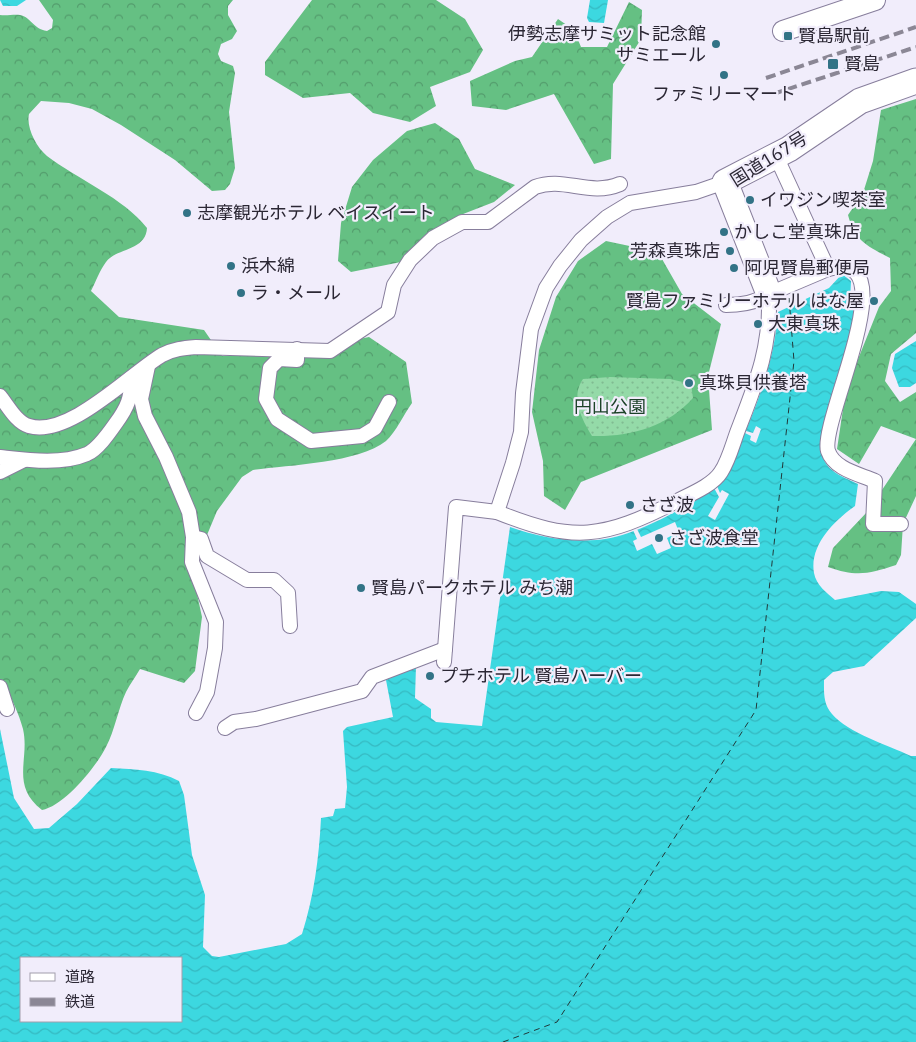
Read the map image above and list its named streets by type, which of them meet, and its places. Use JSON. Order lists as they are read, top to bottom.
{
  "streets": {
    "highway": ["国道167号"]
  },
  "parks": ["円山公園"],
  "places": {
    "transit": ["賢島駅前", "賢島"],
    "other": [
      "伊勢志摩サミット記念館 サミエール",
      "ファミリーマート",
      "イワジン喫茶室",
      "志摩観光ホテル ベイスイート",
      "かしこ堂真珠店",
      "芳森真珠店",
      "浜木綿",
      "阿児賢島郵便局",
      "ラ・メール",
      "賢島ファミリーホテル はな屋",
      "大東真珠",
      "真珠貝供養塔",
      "さざ波",
      "さざ波食堂",
      "賢島パークホテル みち潮",
      "プチホテル 賢島ハーバー"
    ]
  },
  "legend": ["道路", "鉄道"]
}
